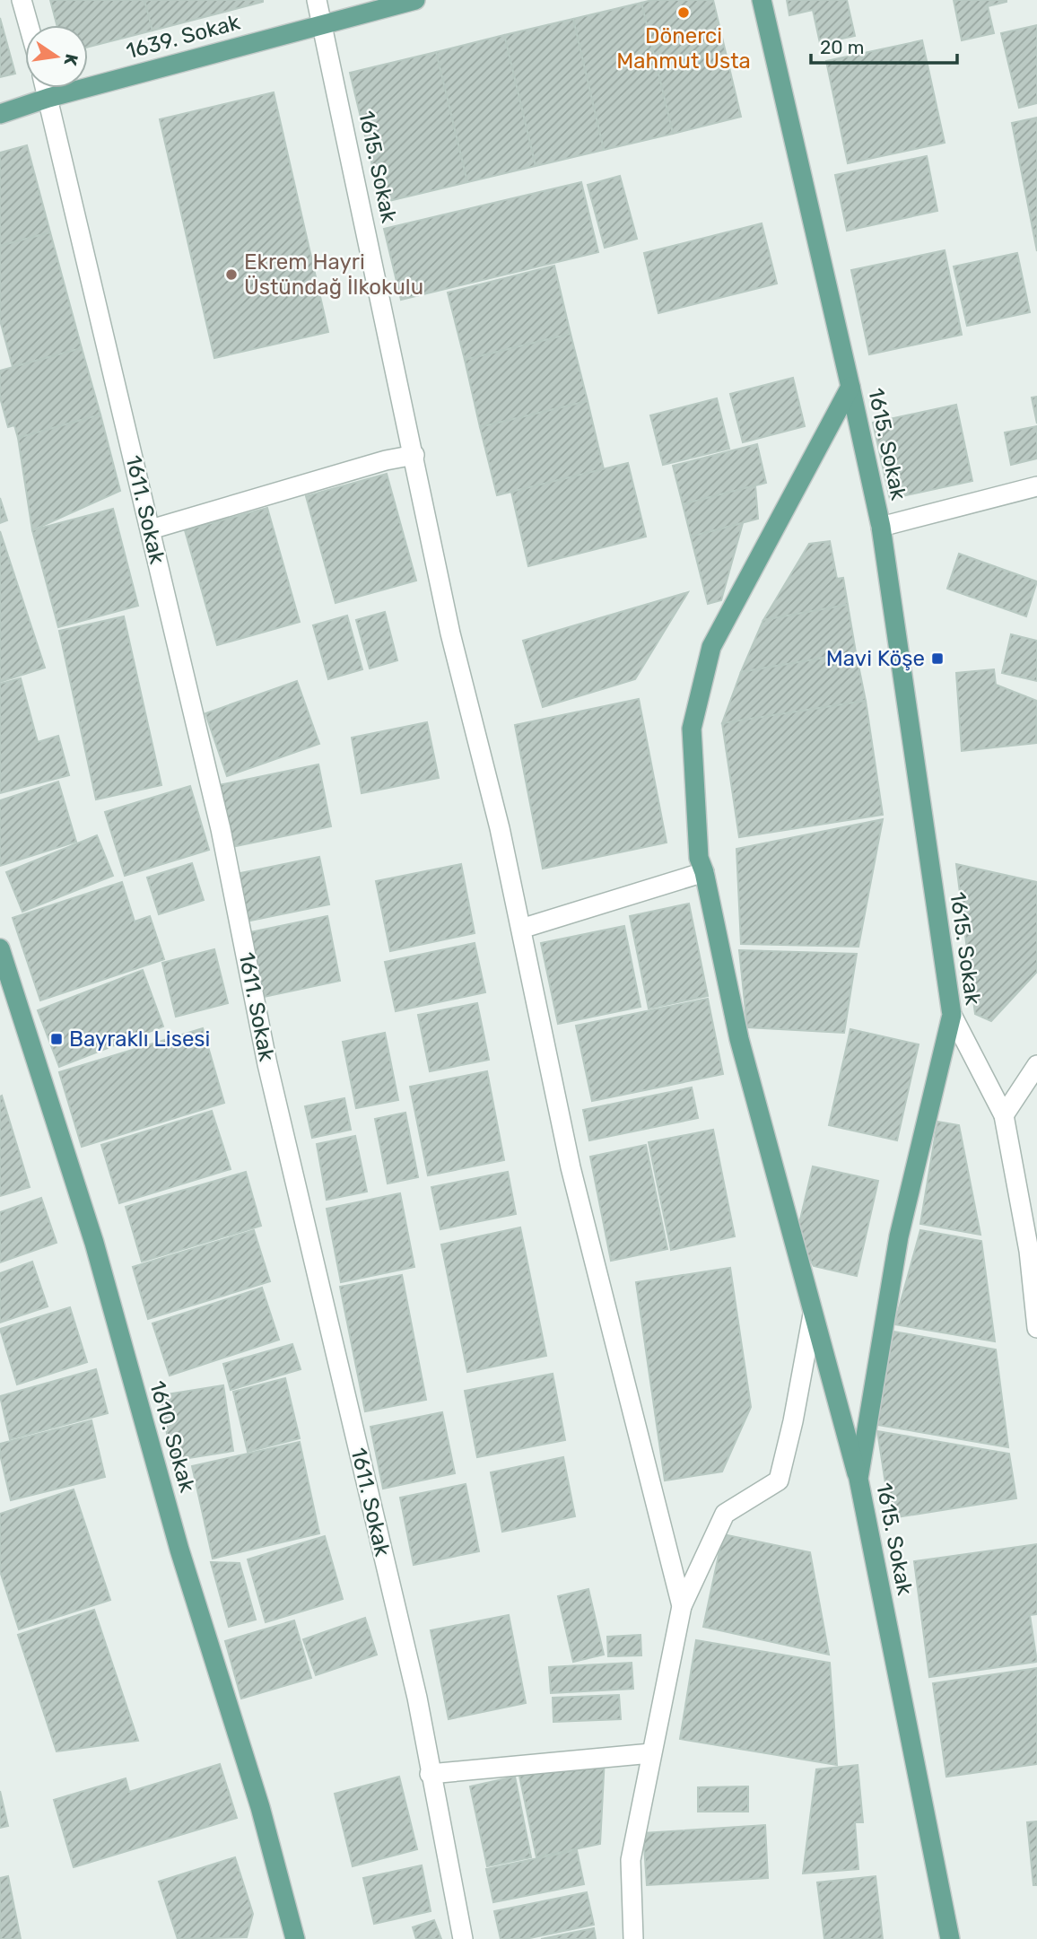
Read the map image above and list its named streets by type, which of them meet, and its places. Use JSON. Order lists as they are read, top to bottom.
{
  "streets": {
    "main road": ["1639. Sokak", "1615. Sokak", "1610. Sokak"],
    "street": ["1611. Sokak"]
  },
  "crossings": [
    ["1639. Sokak", "1615. Sokak"],
    ["1639. Sokak", "1611. Sokak"]
  ],
  "places": {
    "other": ["Dönerci Mahmut Usta", "Ekrem Hayri Üstündağ İlkokulu"],
    "transit": ["Mavi Köşe", "Bayraklı Lisesi"]
  },
  "scale_bar": "20 m",
  "north": "right"
}
